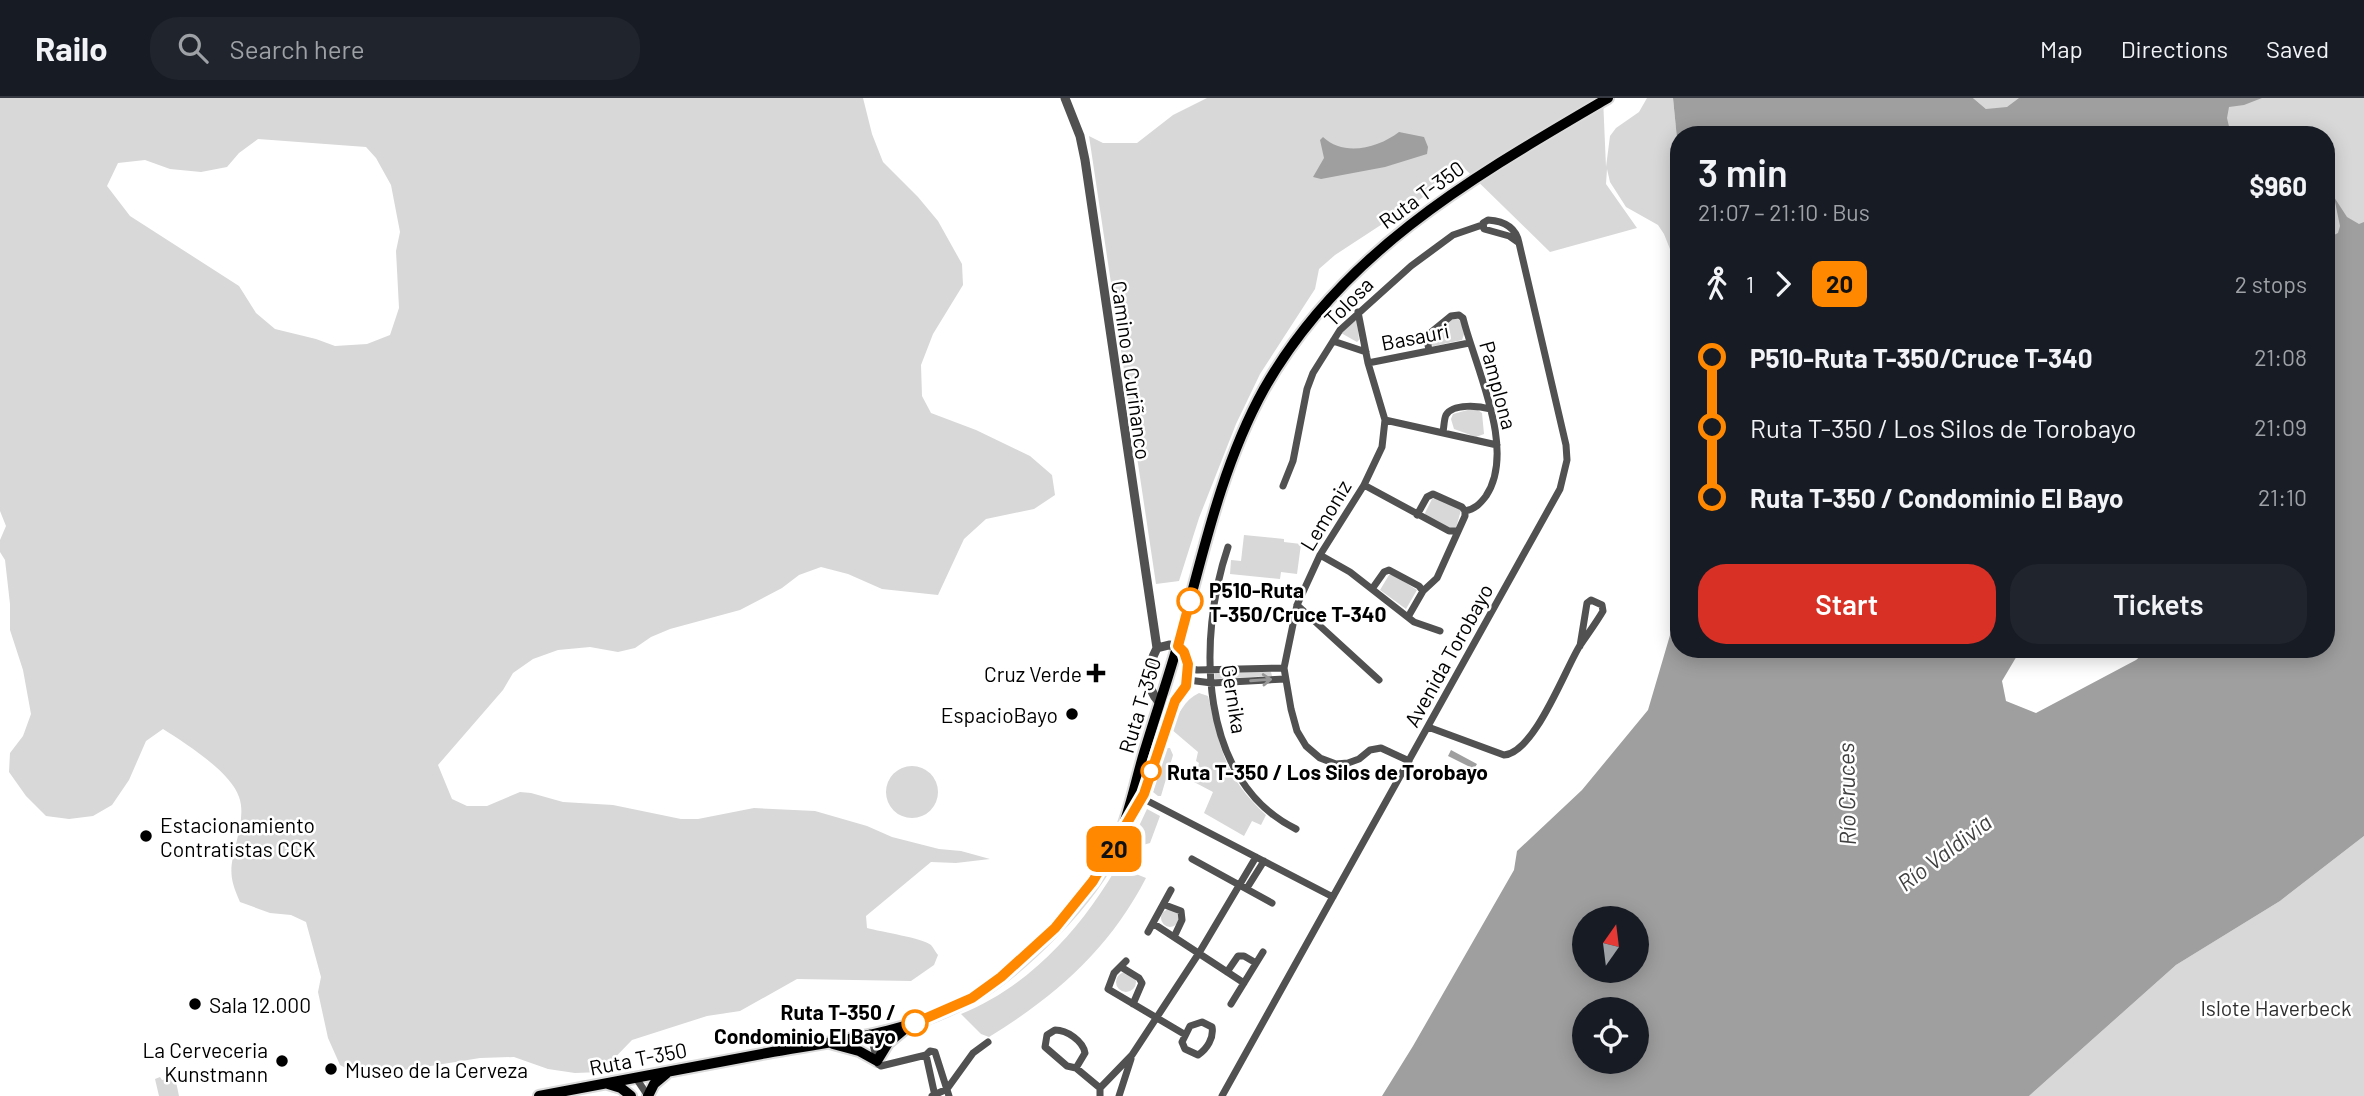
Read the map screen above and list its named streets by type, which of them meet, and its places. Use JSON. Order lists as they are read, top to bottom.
{
  "streets": {
    "main road": ["Ruta T-350"],
    "street": [
      "Tolosa",
      "Basauri",
      "Camino a Curiñanco",
      "Pamplona",
      "Lemoniz",
      "Avenida Torobayo",
      "Gernika"
    ]
  },
  "crossings": [
    ["Ruta T-350", "Camino a Curiñanco"],
    ["Tolosa", "Lemoniz"],
    ["Tolosa", "Avenida Torobayo"],
    ["Basauri", "Pamplona"],
    ["Basauri", "Lemoniz"],
    ["Lemoniz", "Avenida Torobayo"]
  ],
  "water": ["Río Cruces", "Río Valdivia"],
  "parks": ["Islote Haverbeck"],
  "places": {
    "other": [
      "P510-Ruta T-350/Cruce T-340",
      "EspacioBayo",
      "Ruta T-350 / Los Silos de Torobayo",
      "Estacionamiento Contratistas CCK",
      "Sala 12.000",
      "Ruta T-350 / Condominio El Bayo",
      "La Cerveceria Kunstmann",
      "Museo de la Cerveza"
    ],
    "health": ["Cruz Verde"]
  },
  "lines": ["bus line 20"],
  "north": "top",
  "page": {
    "header": "Railo",
    "search": "Search here",
    "nav": ["Map", "Directions", "Saved"],
    "on_map": "20",
    "heading": ["3 min", "21:07 – 21:10 · Bus", "$960"],
    "legs": ["1", "20", "2 stops"],
    "list": [
      {
        "name": "P510-Ruta T-350/Cruce T-340",
        "value": "21:08"
      },
      {
        "name": "Ruta T-350 / Los Silos de Torobayo",
        "value": "21:09"
      },
      {
        "name": "Ruta T-350 / Condominio El Bayo",
        "value": "21:10"
      }
    ],
    "buttons": ["Start", "Tickets"]
  }
}
